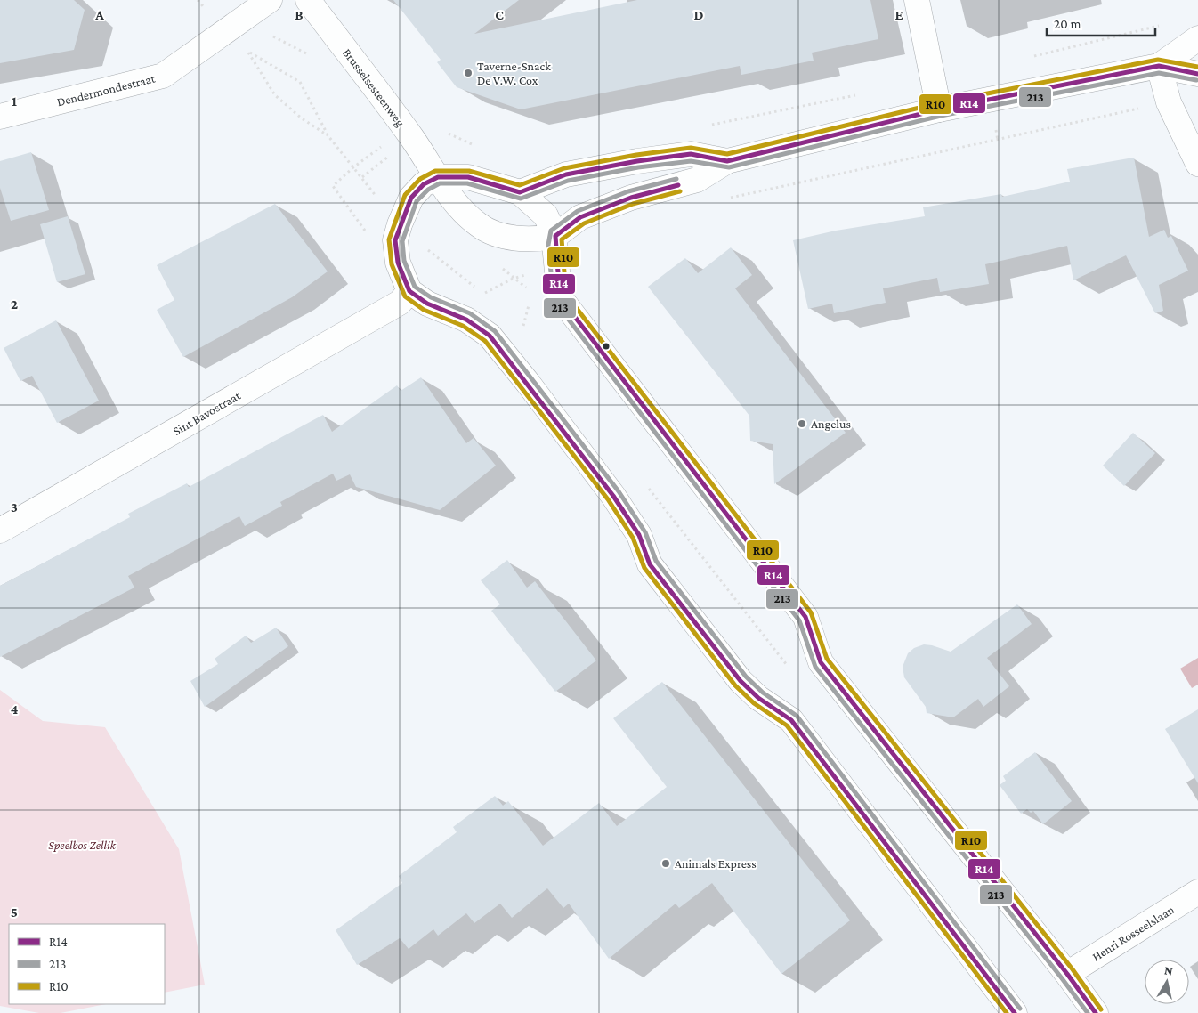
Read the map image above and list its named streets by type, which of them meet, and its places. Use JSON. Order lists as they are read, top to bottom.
{
  "streets": {
    "street": [
      "Brusselsesteenweg",
      "Dendermondestraat",
      "Sint Bavostraat",
      "Henri Rosseelslaan"
    ]
  },
  "parks": ["Speelbos Zellik"],
  "places": ["Taverne-Snack De V.W. Cox", "Angelus", "Animals Express"],
  "lines": ["transit line R10", "transit line R14", "transit line 213"],
  "legend": ["R14", "213", "R10"],
  "scale_bar": "20 m",
  "north": "top",
  "grid": {
    "columns": [
      "A",
      "B",
      "C",
      "D",
      "E"
    ],
    "rows": [
      "1",
      "2",
      "3",
      "4",
      "5"
    ]
  }
}
